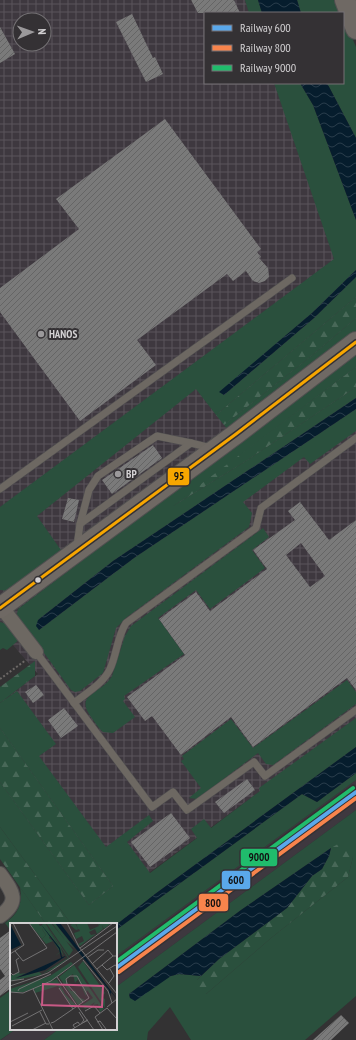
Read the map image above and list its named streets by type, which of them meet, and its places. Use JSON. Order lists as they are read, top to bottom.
{
  "places": ["HANOS", "BP"],
  "lines": [
    "transit line 95",
    "rail line 9000",
    "rail line 600",
    "rail line 800"
  ],
  "legend": ["Railway 600", "Railway 800", "Railway 9000"],
  "north": "right"
}
